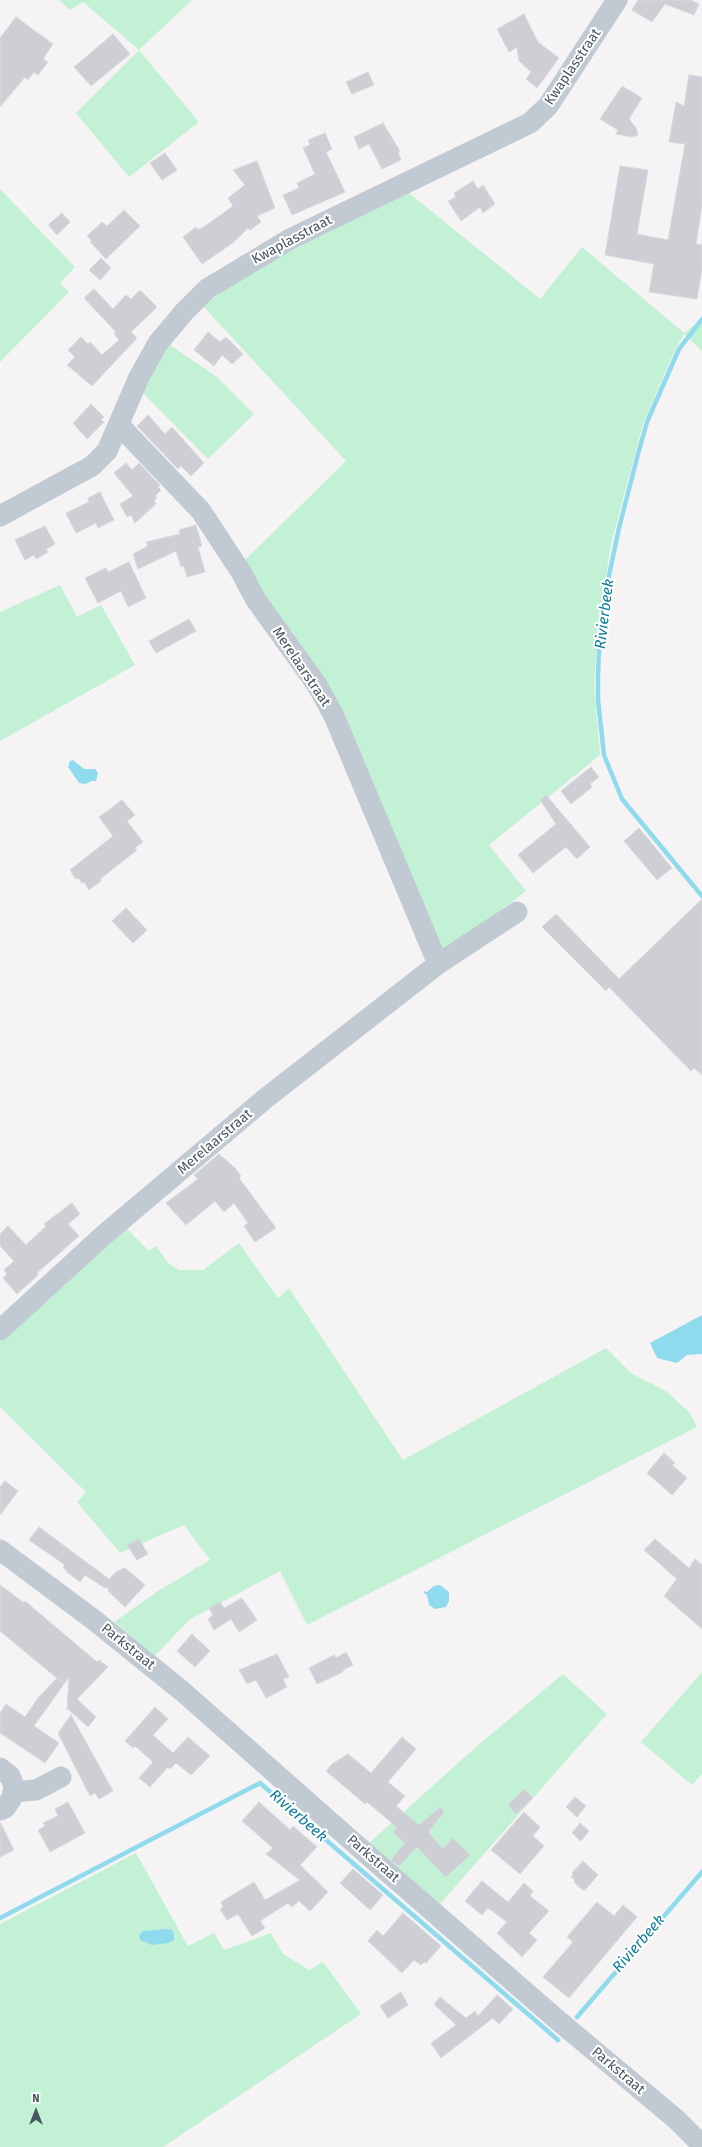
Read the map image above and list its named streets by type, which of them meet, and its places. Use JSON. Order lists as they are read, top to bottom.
{
  "streets": {
    "street": ["Kwaplasstraat", "Merelaarstraat", "Parkstraat"]
  },
  "crossings": [
    ["Kwaplasstraat", "Merelaarstraat"]
  ],
  "water": ["Rivierbeek"],
  "north": "top"
}
